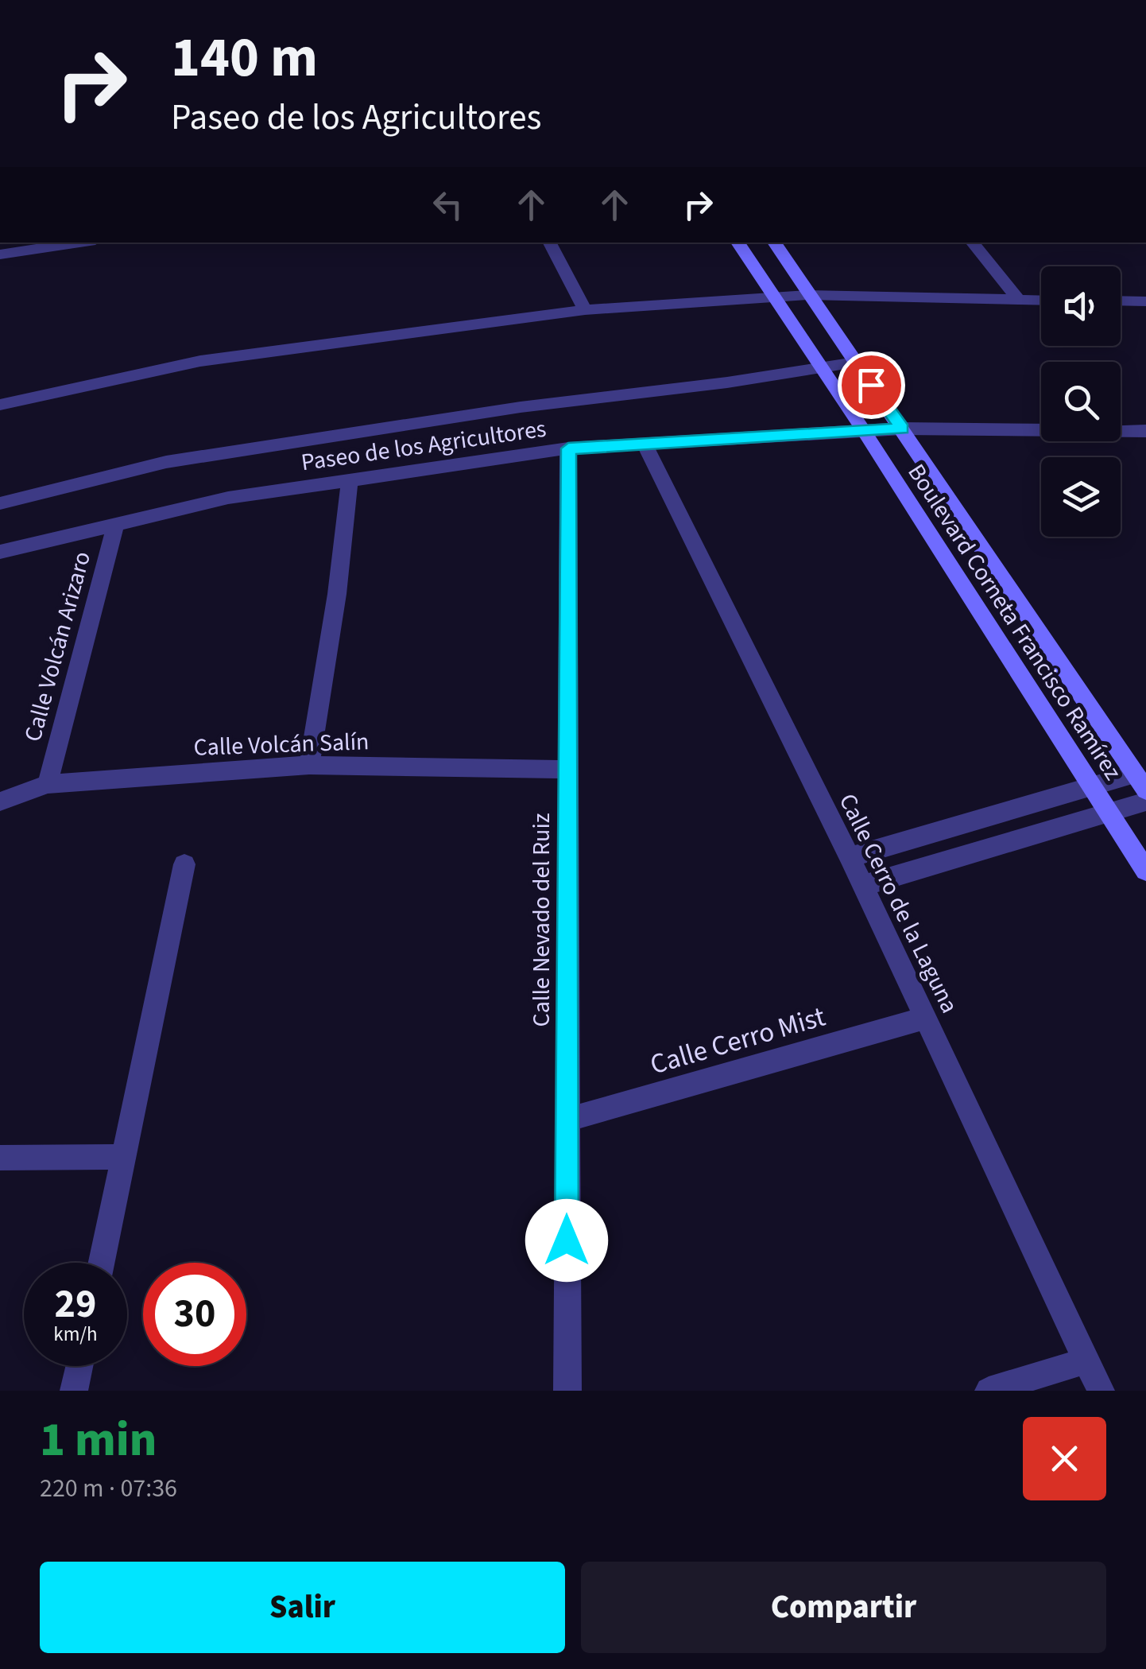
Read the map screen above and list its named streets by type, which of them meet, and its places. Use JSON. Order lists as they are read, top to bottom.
{
  "streets": {
    "street": [
      "Paseo de los Agricultores",
      "Boulevard Corneta Francisco Ramírez",
      "Calle Volcán Arizaro",
      "Calle Volcán Salín",
      "Calle Cerro de la Laguna",
      "Calle Nevado del Ruiz",
      "Calle Cerro Mist"
    ]
  },
  "crossings": [
    ["Paseo de los Agricultores", "Boulevard Corneta Francisco Ramírez"],
    ["Paseo de los Agricultores", "Calle Volcán Arizaro"],
    ["Paseo de los Agricultores", "Calle Cerro de la Laguna"],
    ["Paseo de los Agricultores", "Calle Nevado del Ruiz"],
    ["Calle Volcán Arizaro", "Calle Volcán Salín"],
    ["Calle Volcán Salín", "Calle Nevado del Ruiz"],
    ["Calle Cerro de la Laguna", "Calle Cerro Mist"],
    ["Calle Nevado del Ruiz", "Calle Cerro Mist"]
  ],
  "page": {
    "turn": ["140 m", "Paseo de los Agricultores"],
    "speed": "29 km/h",
    "limit": "30",
    "heading": ["1 min", "220 m · 07:36"],
    "buttons": ["Salir", "Compartir"]
  }
}
